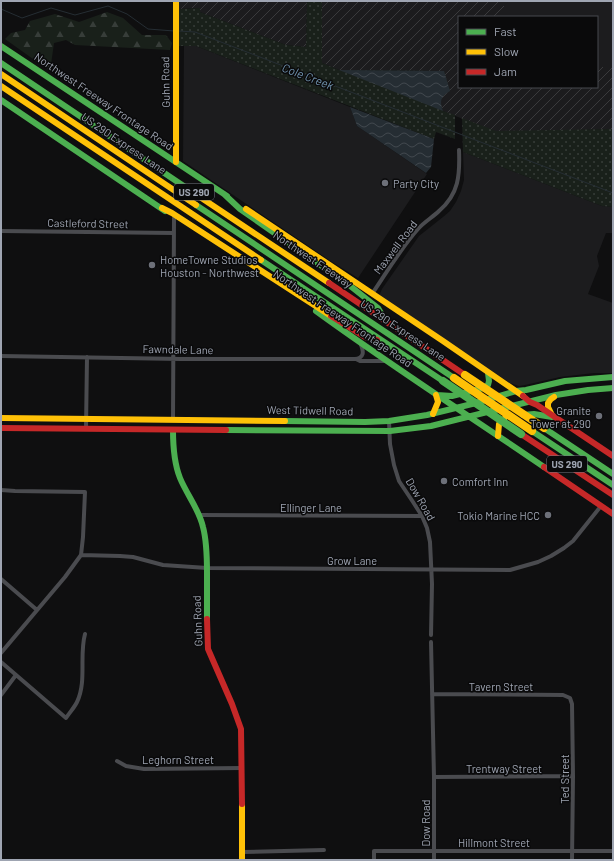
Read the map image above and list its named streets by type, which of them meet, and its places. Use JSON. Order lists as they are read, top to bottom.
{
  "streets": {
    "main road": [
      "Guhn Road",
      "Northwest Freeway Frontage Road",
      "US 290 Express Lane",
      "US 290",
      "Northwest Freeway",
      "West Tidwell Road"
    ],
    "street": [
      "Castleford Street",
      "Maxwell Road",
      "Fawndale Lane",
      "Dow Road",
      "Ellinger Lane",
      "Grow Lane",
      "Tavern Street",
      "Leghorn Street",
      "Trentway Street",
      "Ted Street",
      "Hillmont Street"
    ]
  },
  "crossings": [
    ["Guhn Road", "Northwest Freeway Frontage Road"],
    ["Guhn Road", "West Tidwell Road"],
    ["Guhn Road", "Ellinger Lane"],
    ["Guhn Road", "Grow Lane"],
    ["Guhn Road", "Leghorn Street"],
    ["Northwest Freeway Frontage Road", "Maxwell Road"],
    ["Northwest Freeway Frontage Road", "Fawndale Lane"],
    ["Northwest Freeway Frontage Road", "West Tidwell Road"],
    ["Northwest Freeway Frontage Road", "Grow Lane"],
    ["West Tidwell Road", "Dow Road"],
    ["Dow Road", "Ellinger Lane"],
    ["Dow Road", "Grow Lane"],
    ["Dow Road", "Tavern Street"],
    ["Dow Road", "Trentway Street"],
    ["Dow Road", "Hillmont Street"],
    ["Tavern Street", "Ted Street"],
    ["Trentway Street", "Ted Street"],
    ["Ted Street", "Hillmont Street"]
  ],
  "water": ["Cole Creek"],
  "places": [
    "Party City",
    "HomeTowne Studios Houston - Northwest",
    "Granite Tower at 290",
    "Comfort Inn",
    "Tokio Marine HCC"
  ],
  "legend": ["Fast", "Slow", "Jam"]
}
